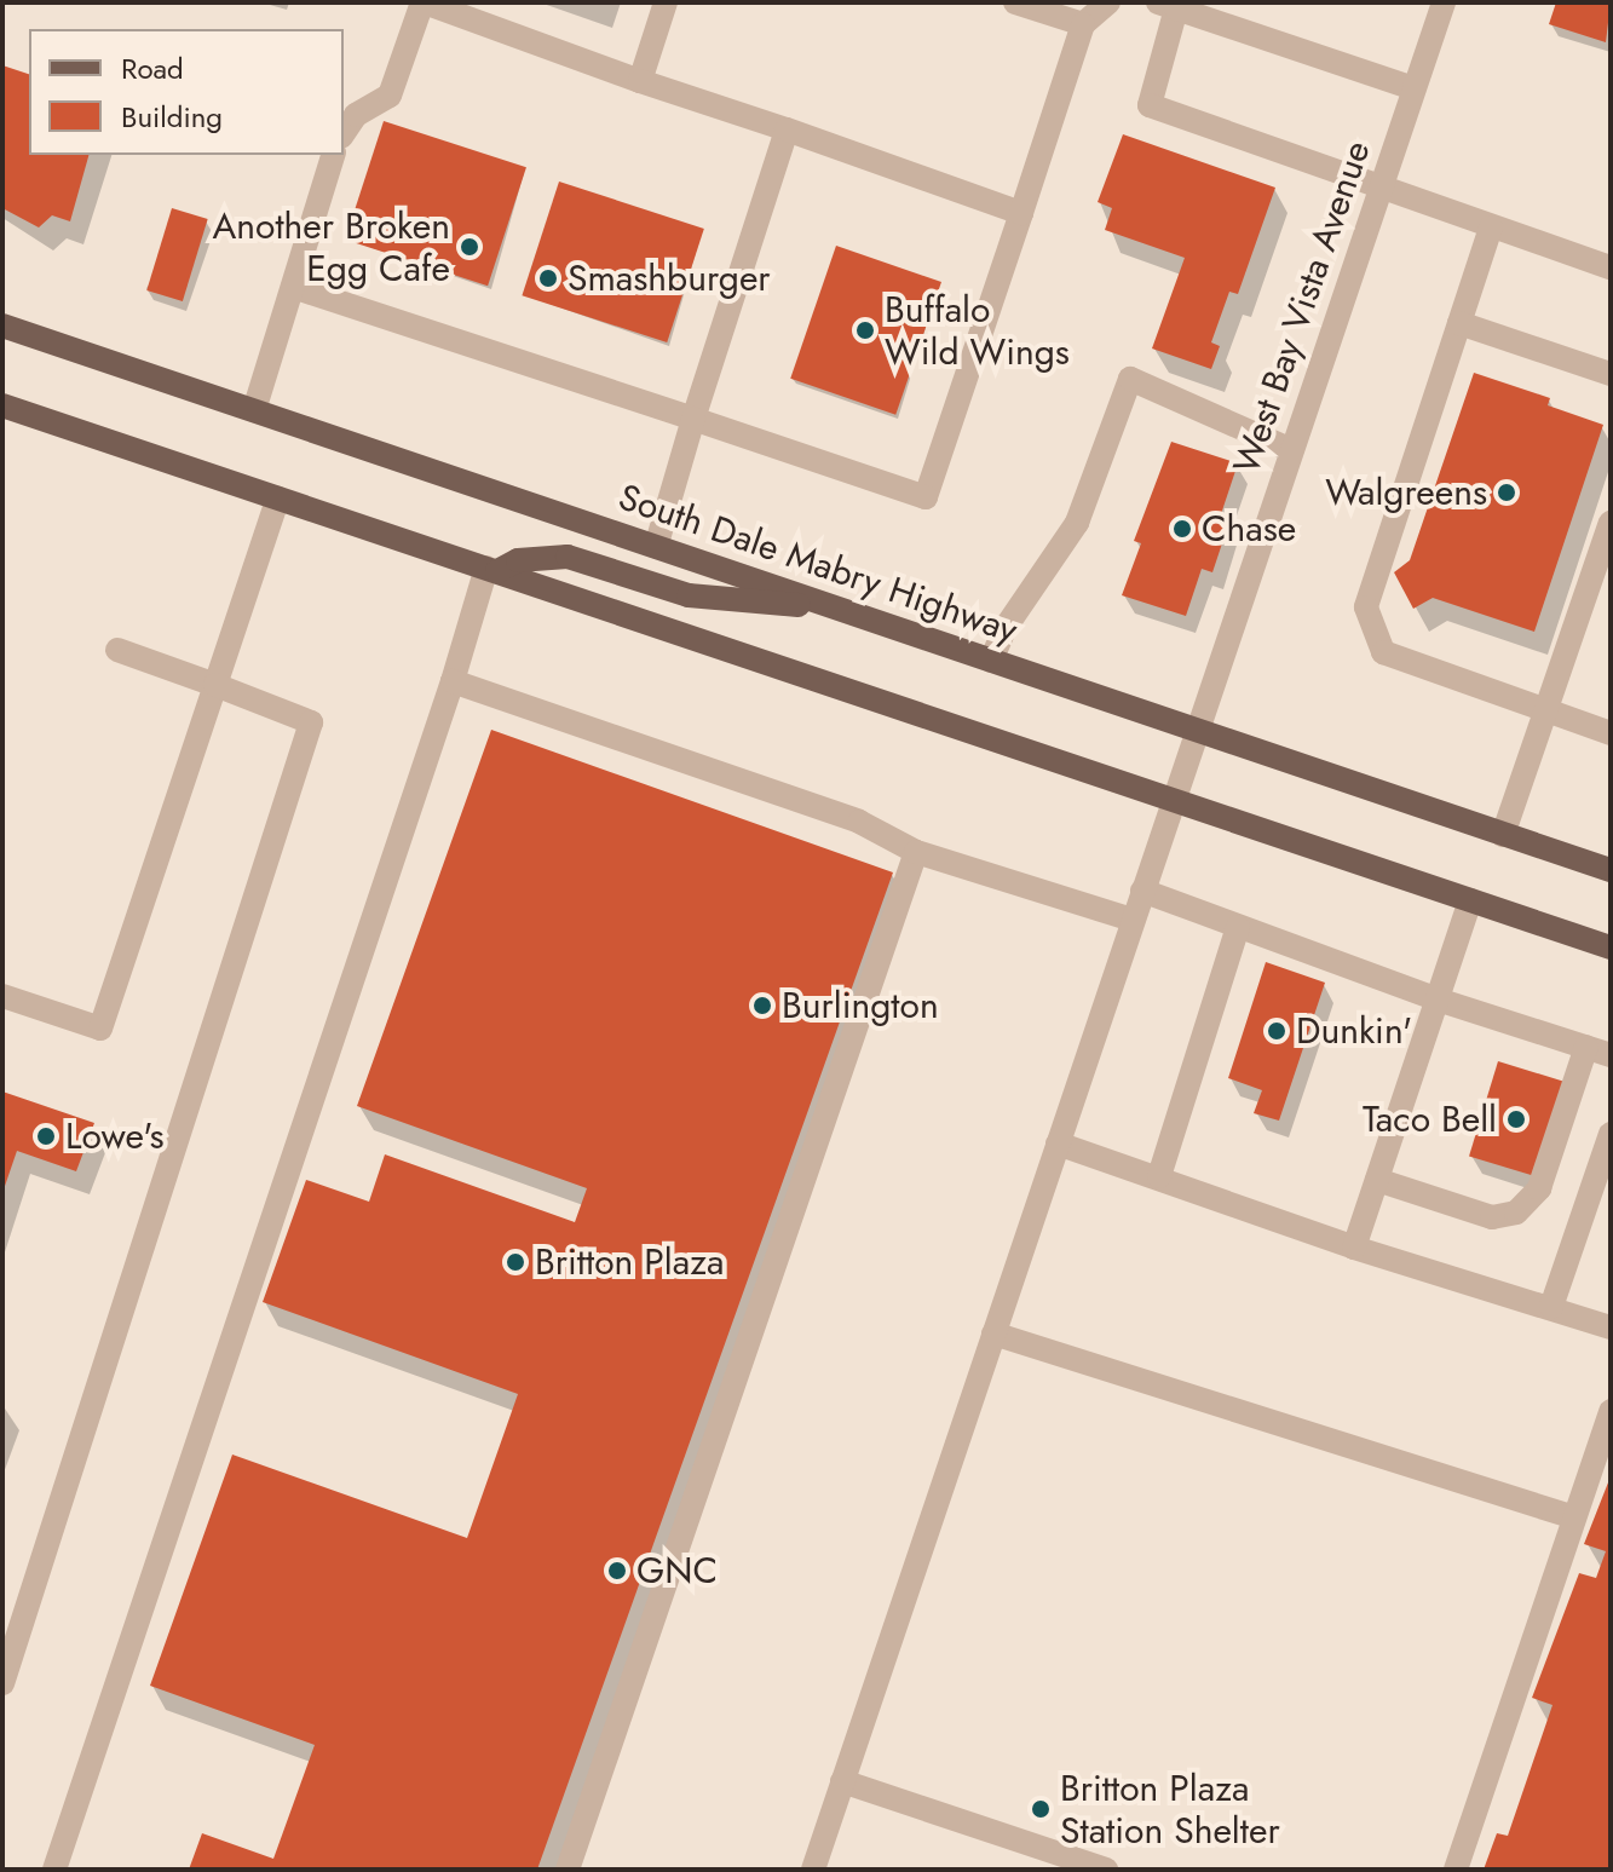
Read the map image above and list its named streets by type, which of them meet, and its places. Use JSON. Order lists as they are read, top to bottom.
{
  "streets": {
    "main road": ["South Dale Mabry Highway"],
    "street": ["West Bay Vista Avenue"]
  },
  "crossings": [
    ["West Bay Vista Avenue", "South Dale Mabry Highway"]
  ],
  "places": [
    "Another Broken Egg Cafe",
    "Smashburger",
    "Buffalo Wild Wings",
    "Walgreens",
    "Chase",
    "Burlington",
    "Dunkin'",
    "Taco Bell",
    "Lowe's",
    "Britton Plaza",
    "GNC",
    "Britton Plaza Station Shelter"
  ],
  "legend": ["Road", "Building"]
}
